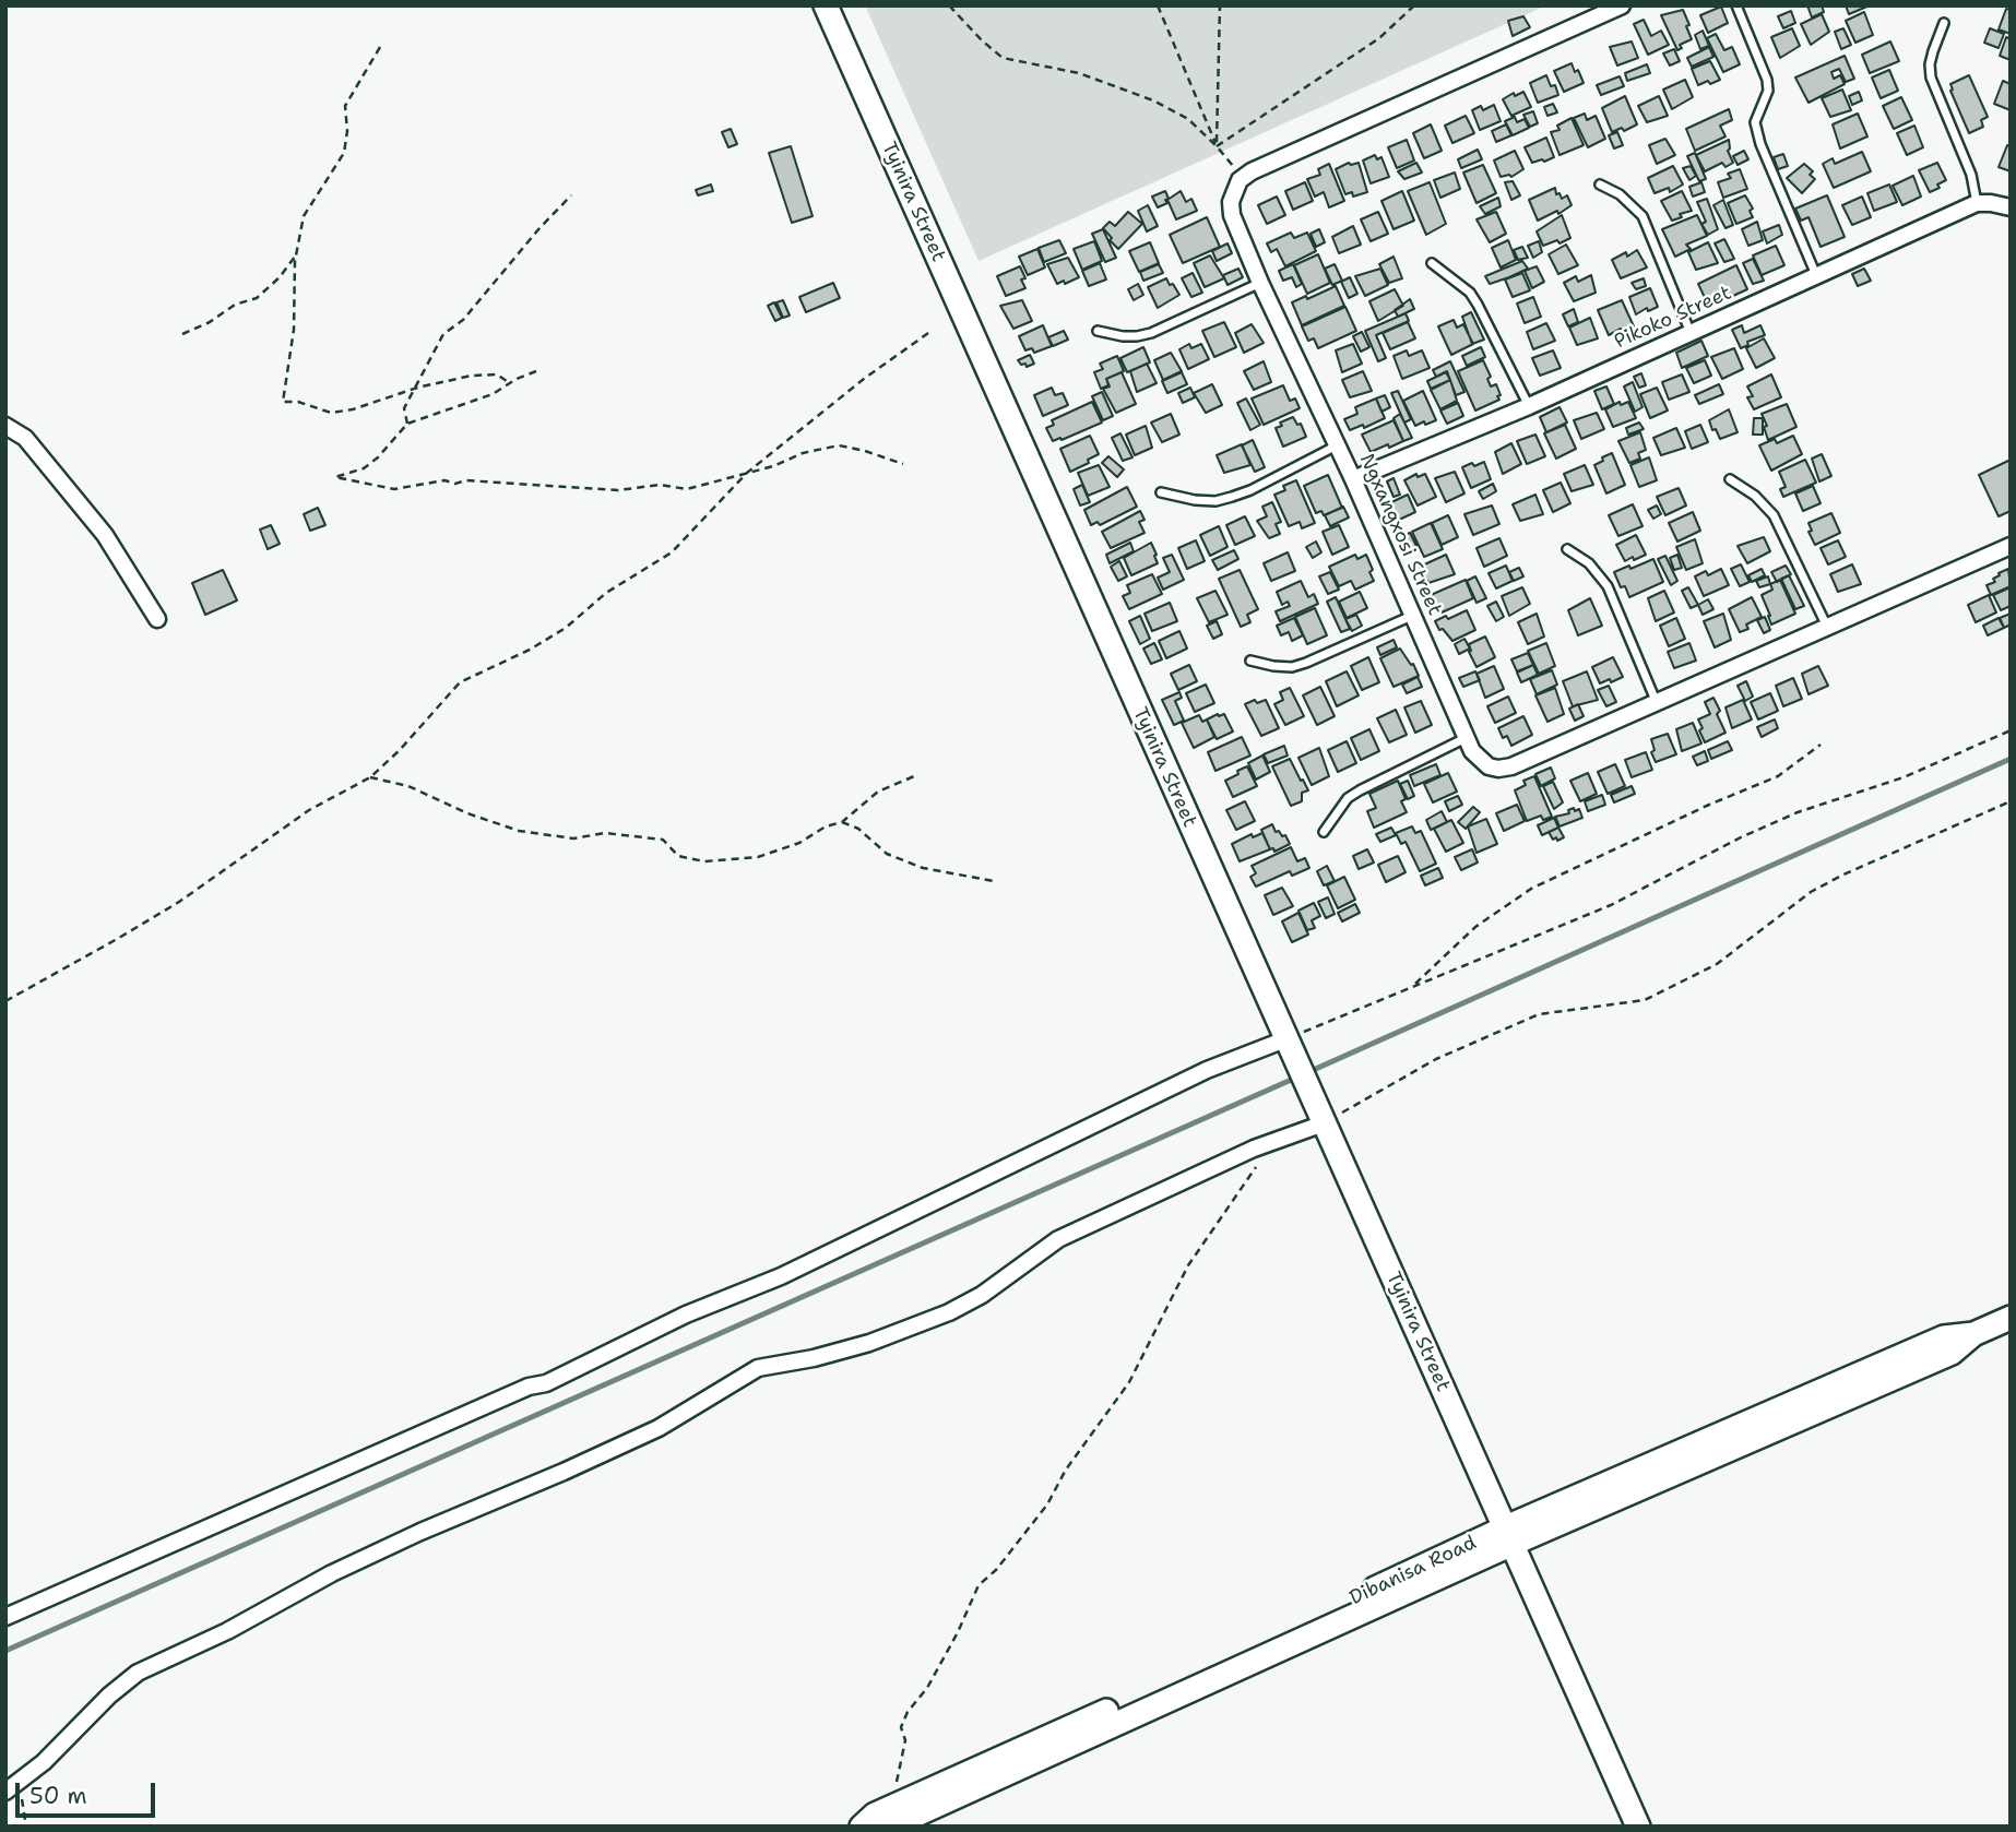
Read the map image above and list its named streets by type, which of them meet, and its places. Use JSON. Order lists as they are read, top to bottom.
{
  "streets": {
    "street": [
      "Tyinira Street",
      "Pikoko Street",
      "Ngxangxosi Street",
      "Dibanisa Road"
    ]
  },
  "crossings": [
    ["Tyinira Street", "Dibanisa Road"],
    ["Pikoko Street", "Ngxangxosi Street"]
  ],
  "scale_bar": "50 m"
}
